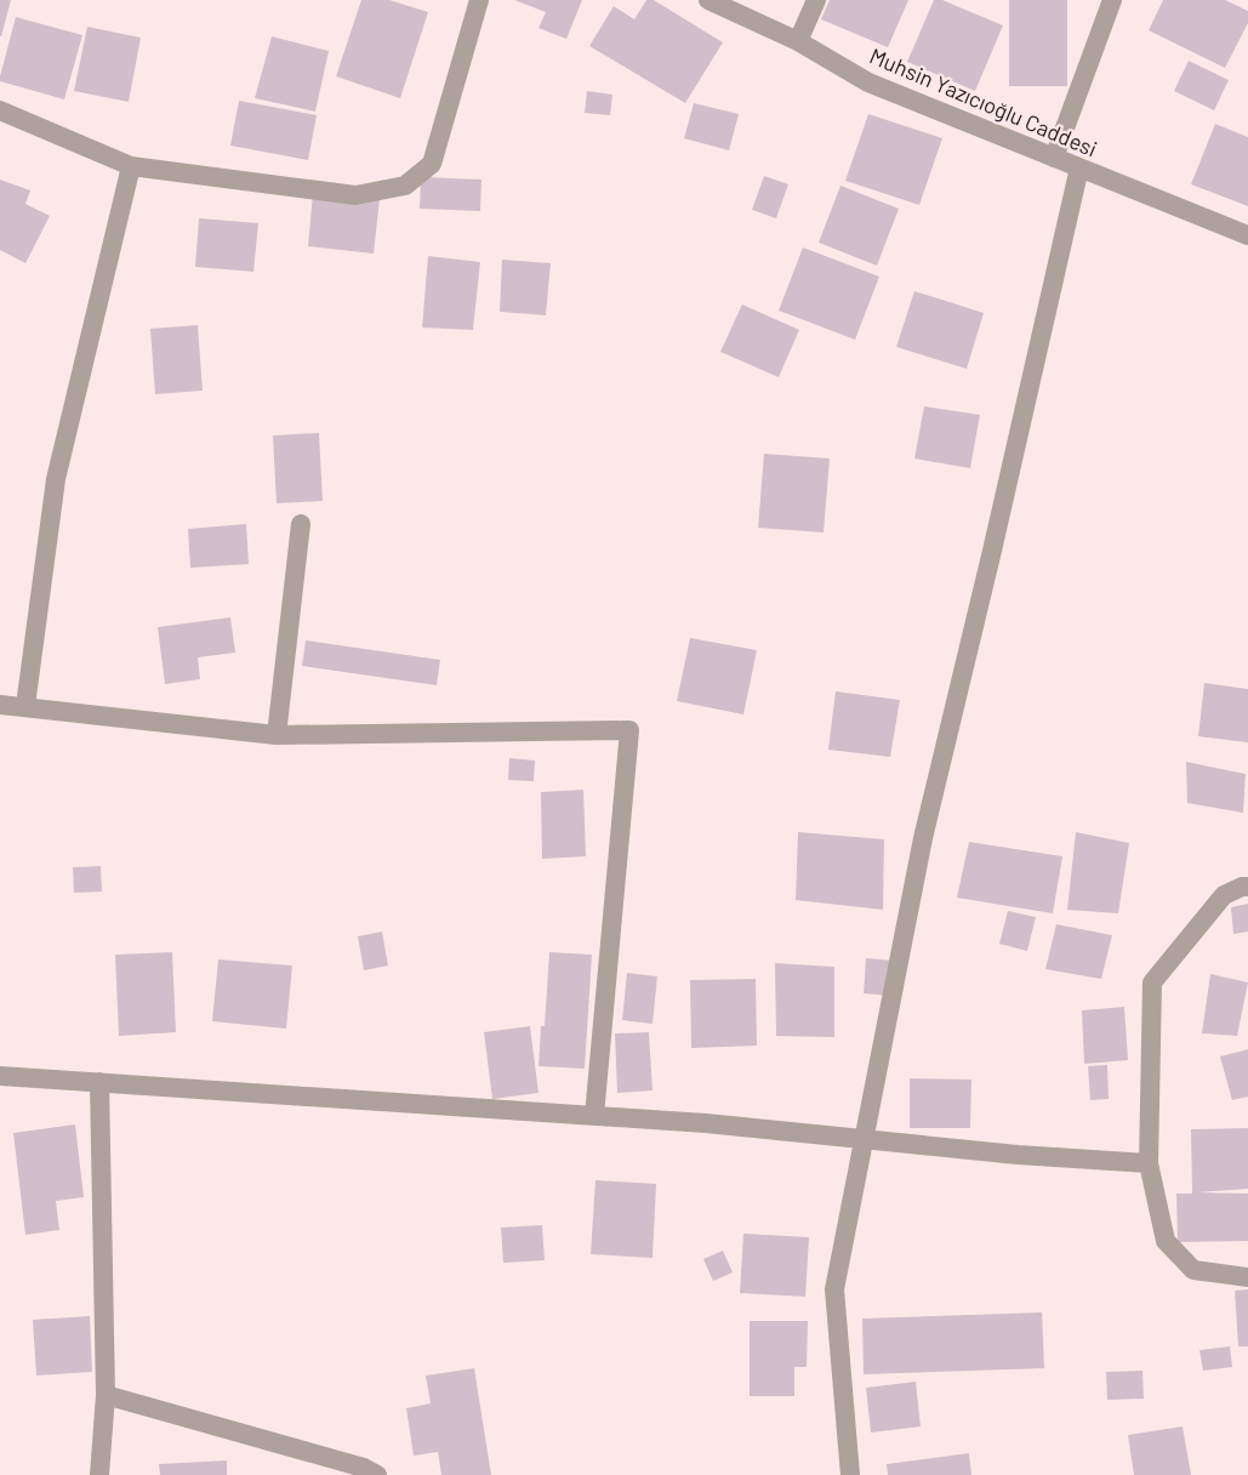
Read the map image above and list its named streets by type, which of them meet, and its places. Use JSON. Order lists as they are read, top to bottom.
{
  "streets": {
    "street": ["Muhsin Yazıcıoğlu Caddesi"]
  }
}
